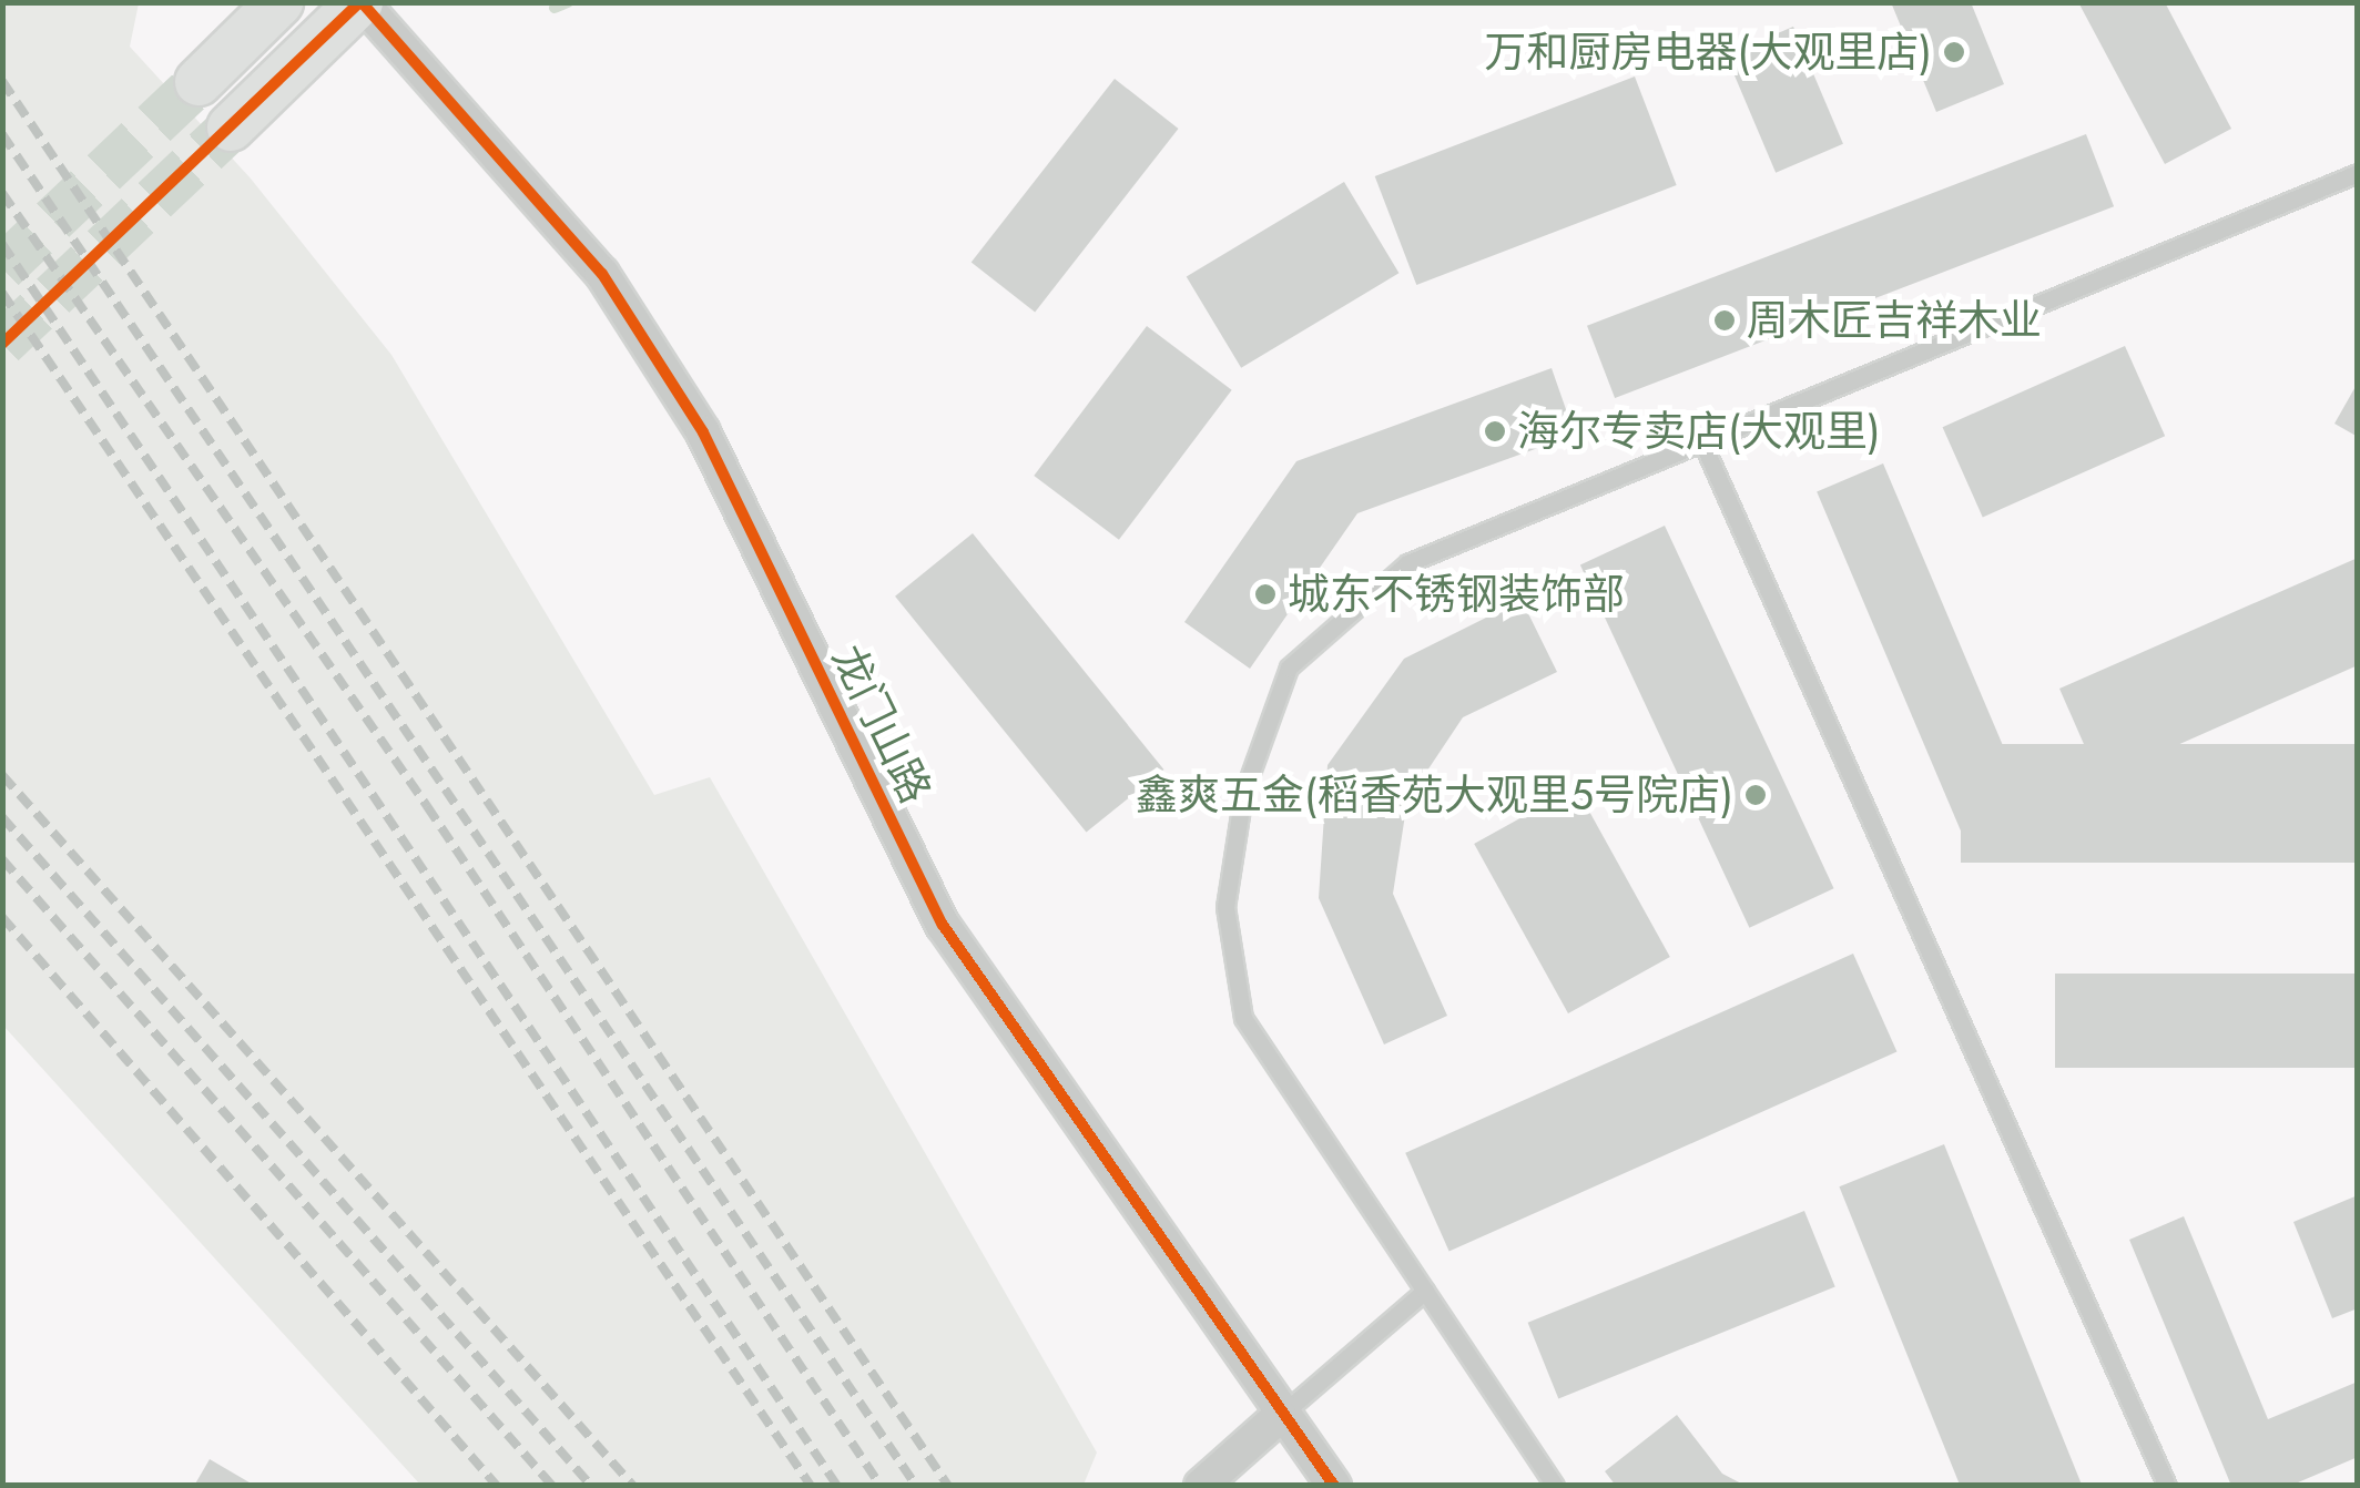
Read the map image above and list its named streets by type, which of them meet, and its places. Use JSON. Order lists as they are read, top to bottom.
{
  "streets": {
    "street": ["龙门山路"]
  },
  "places": [
    "万和厨房电器(大观里店)",
    "周木匠吉祥木业",
    "海尔专卖店(大观里)",
    "城东不锈钢装饰部",
    "鑫爽五金(稻香苑大观里5号院店)"
  ]
}
